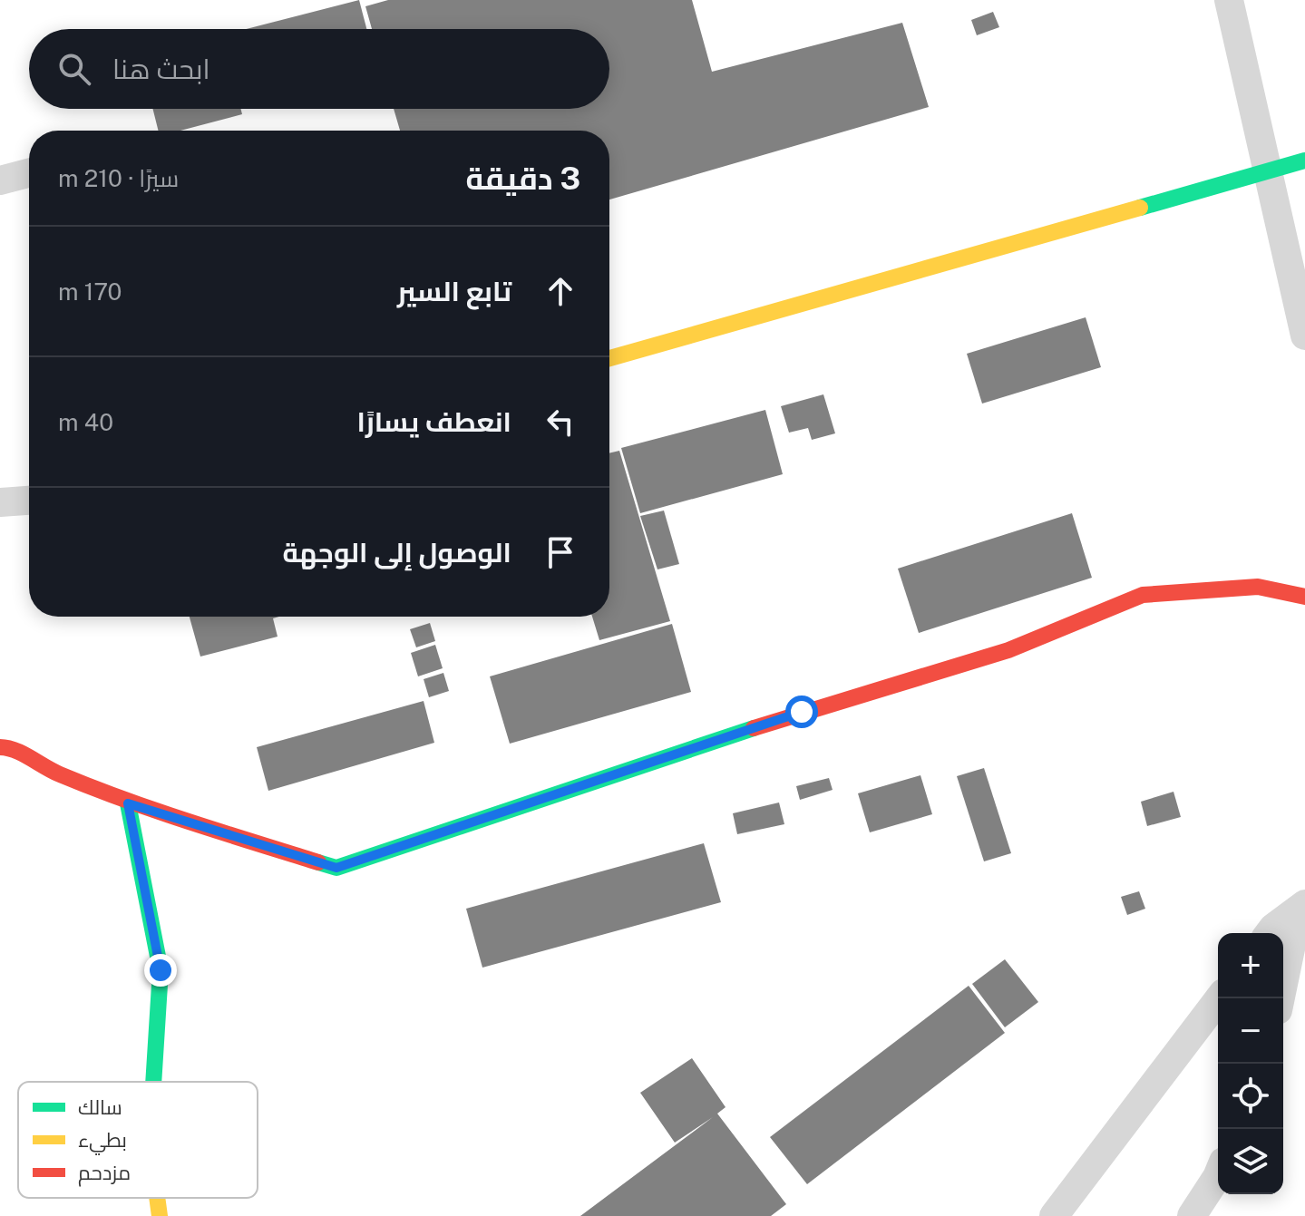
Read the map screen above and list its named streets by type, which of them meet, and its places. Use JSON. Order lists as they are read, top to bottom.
{
  "legend": ["سالك", "بطيء", "مزدحم"],
  "page": {
    "search": "ابحث هنا",
    "heading": ["3 دقيقة", "سيرًا · 210 m"],
    "list": [
      ["تابع السير", "170 m"],
      ["انعطف يسارًا", "40 m"],
      "الوصول إلى الوجهة"
    ],
    "map_buttons": ["+", "−"]
  }
}
